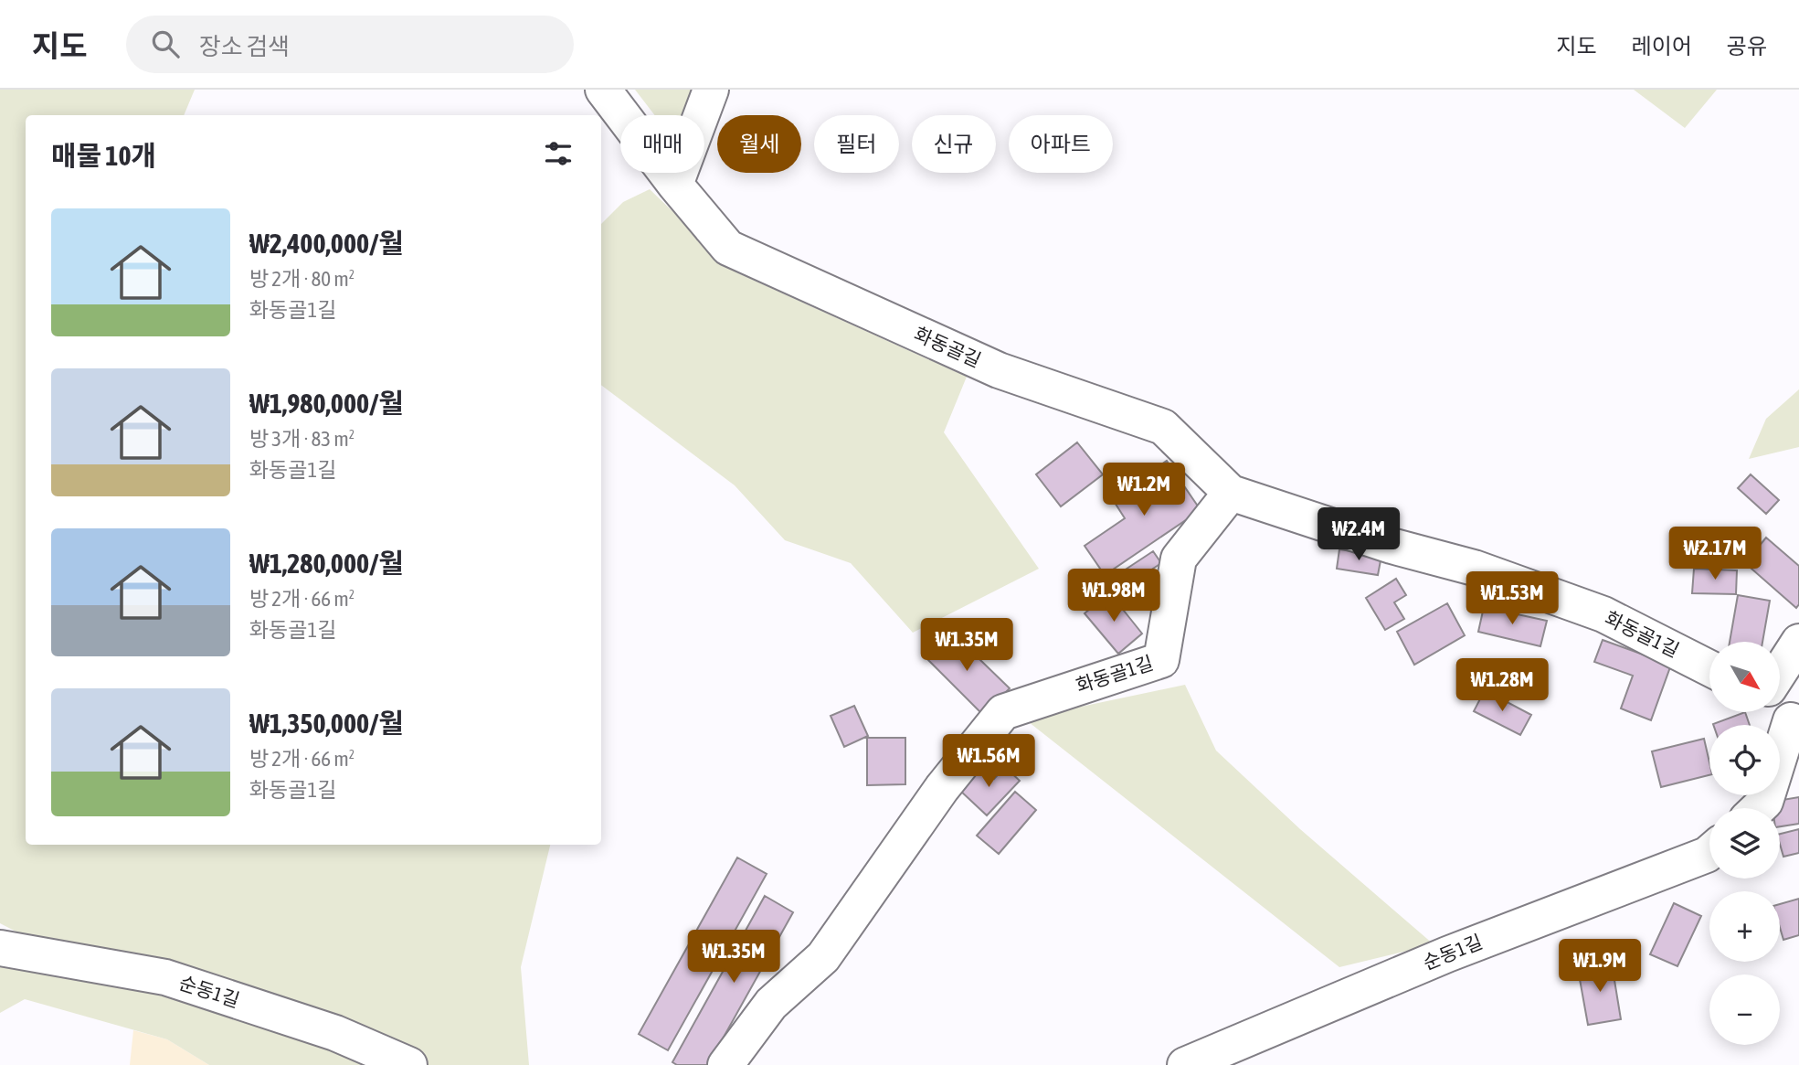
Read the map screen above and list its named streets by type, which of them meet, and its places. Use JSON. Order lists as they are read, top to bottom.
{
  "streets": {
    "street": ["화동골길", "화동골1길", "순동1길"]
  },
  "crossings": [
    ["화동골길", "화동골1길"]
  ],
  "north": "bottom right",
  "page": {
    "header": "지도",
    "search": "장소 검색",
    "nav": ["지도", "레이어", "공유"],
    "chip": [
      "매매",
      "월세",
      "필터",
      "신규",
      "아파트"
    ],
    "heading": "매물 10개",
    "list": [
      {
        "name": "₩2,400,000/월",
        "note": "방 2개 · 80 m² · 화동골1길"
      },
      {
        "name": "₩1,980,000/월",
        "note": "방 3개 · 83 m² · 화동골1길"
      },
      {
        "name": "₩1,280,000/월",
        "note": "방 2개 · 66 m² · 화동골1길"
      },
      {
        "name": "₩1,350,000/월",
        "note": "방 2개 · 66 m² · 화동골1길"
      }
    ],
    "price": [
      "₩1.2M",
      "₩2.4M",
      "₩2.17M",
      "₩1.98M",
      "₩1.53M",
      "₩1.35M",
      "₩1.28M",
      "₩1.56M",
      "₩1.35M",
      "₩1.9M"
    ],
    "map_buttons": ["+", "−"]
  }
}
